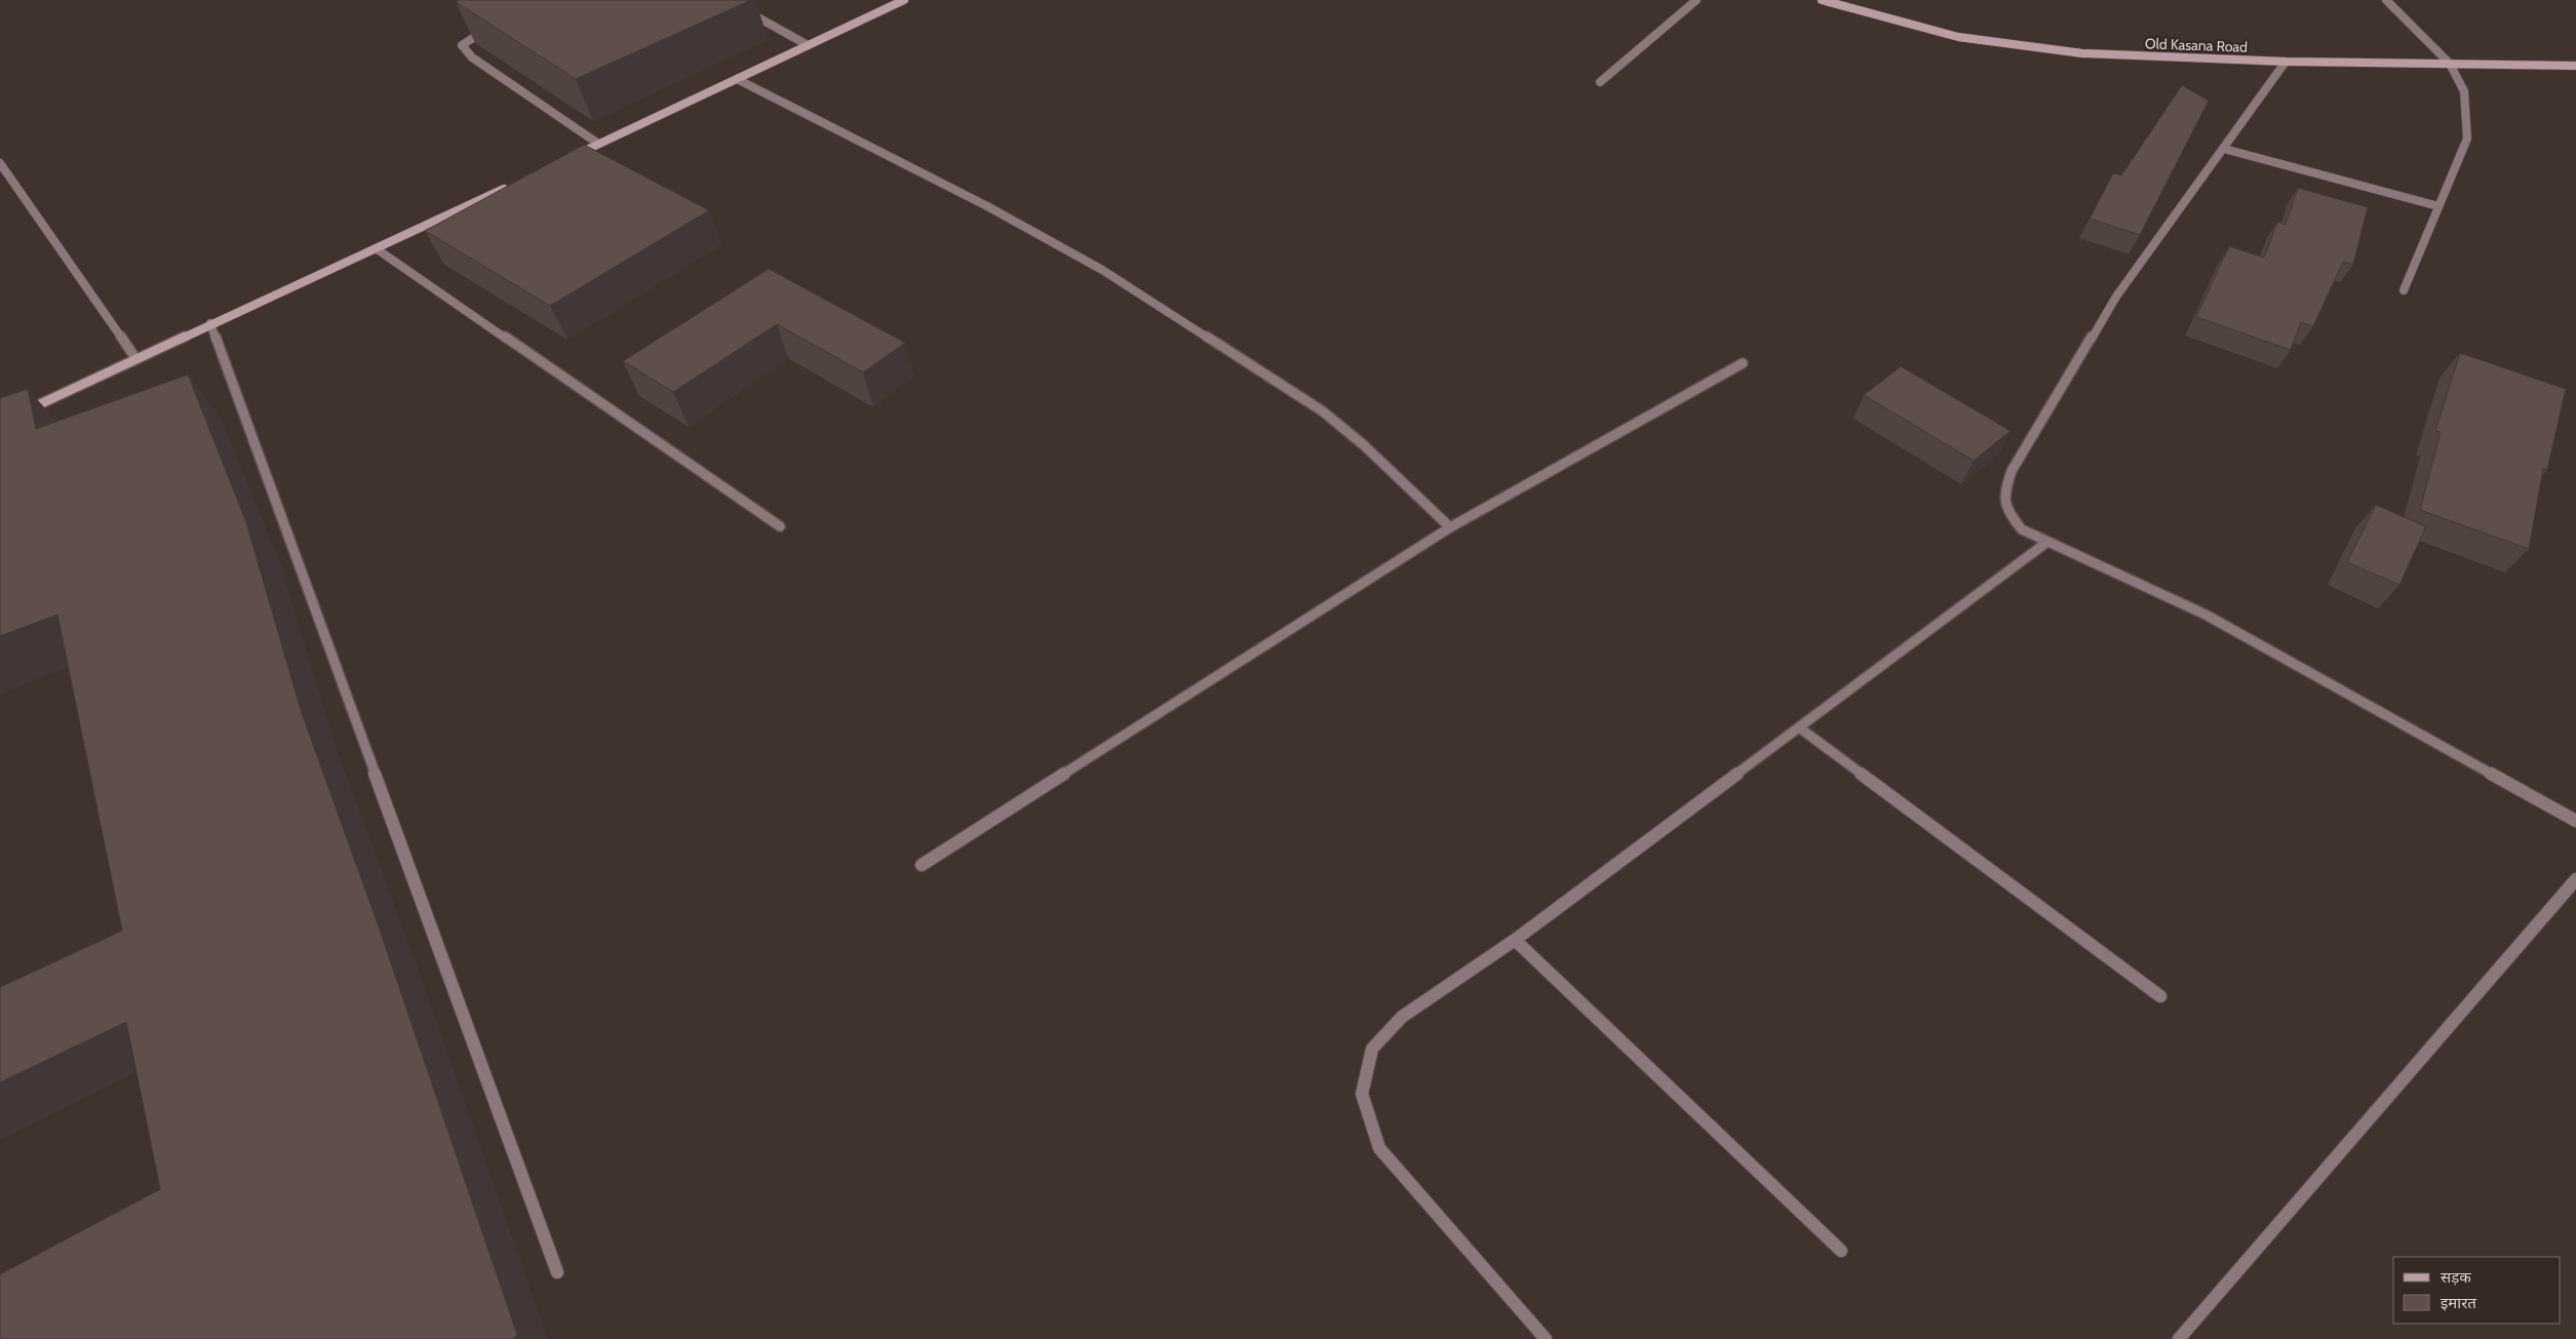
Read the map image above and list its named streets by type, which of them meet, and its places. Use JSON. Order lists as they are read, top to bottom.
{
  "streets": {
    "street": ["Old Kasana Road"]
  },
  "legend": ["सड़क", "इमारत"]
}
